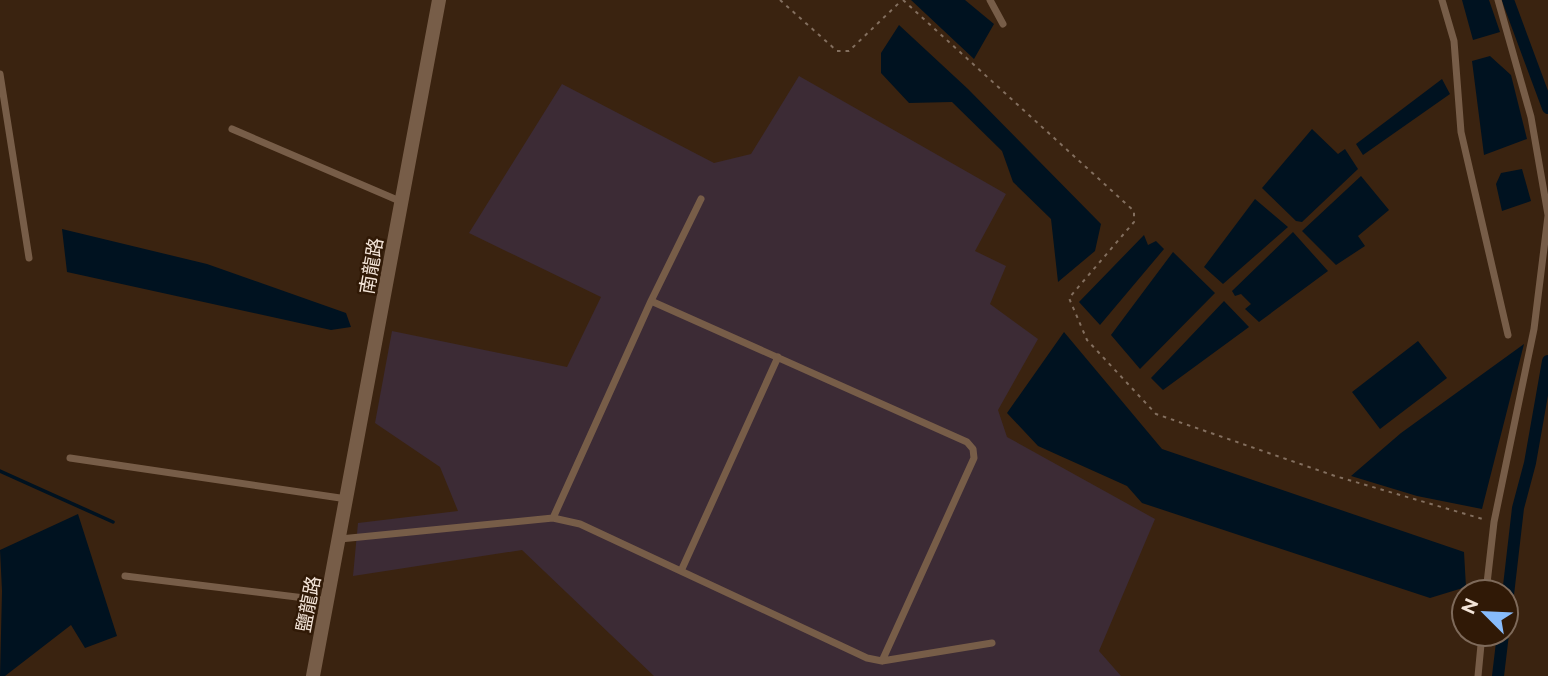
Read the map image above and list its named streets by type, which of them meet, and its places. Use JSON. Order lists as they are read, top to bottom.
{
  "streets": {
    "street": ["南龍路", "鹽龍路"]
  },
  "crossings": [
    ["南龍路", "鹽龍路"]
  ],
  "north": "top left"
}
